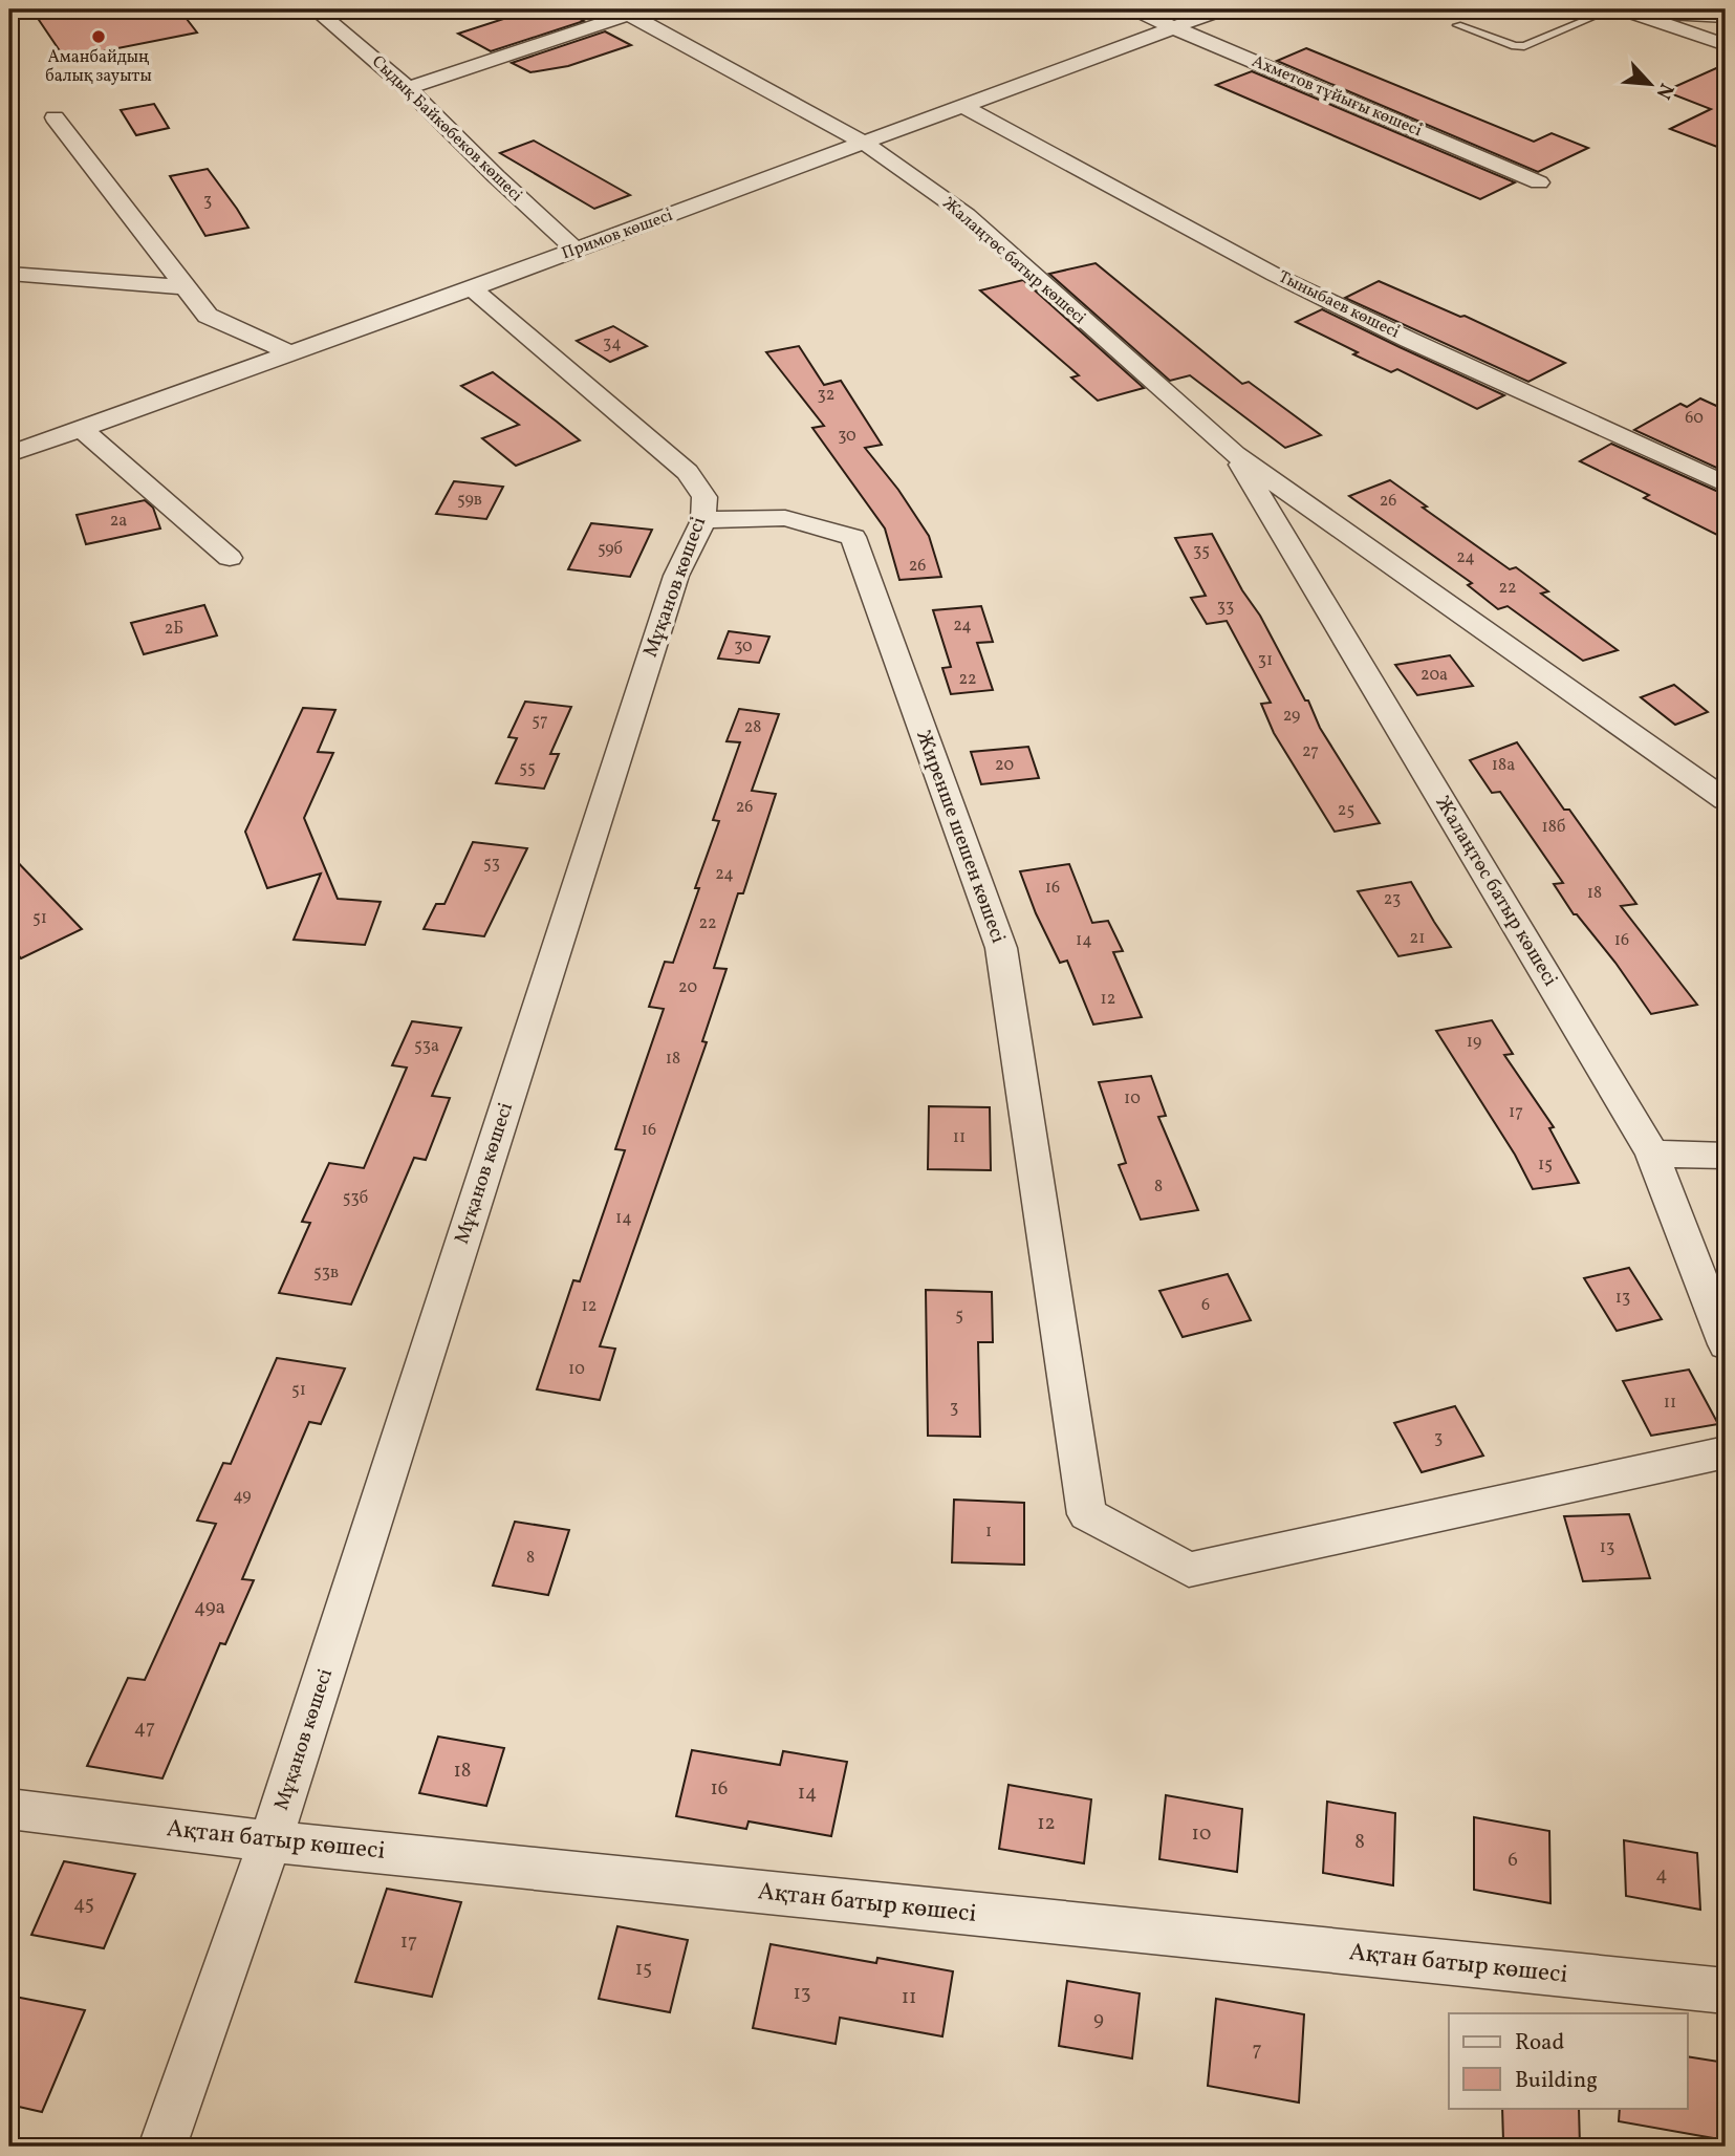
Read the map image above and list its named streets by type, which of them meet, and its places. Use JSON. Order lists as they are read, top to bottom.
{
  "streets": {
    "street": [
      "Ахметов тұйығы көшесі",
      "Сыдық Байкөбеков көшесі",
      "Примов көшесі",
      "Жалаңтөс батыр көшесі",
      "Тыныбаев көшесі",
      "Мұқанов көшесі",
      "Жиренше шешен көшесі",
      "Ақтан батыр көшесі"
    ]
  },
  "crossings": [
    ["Ахметов тұйығы көшесі", "Примов көшесі"],
    ["Сыдық Байкөбеков көшесі", "Примов көшесі"],
    ["Примов көшесі", "Жалаңтөс батыр көшесі"],
    ["Примов көшесі", "Тыныбаев көшесі"],
    ["Примов көшесі", "Мұқанов көшесі"],
    ["Мұқанов көшесі", "Жиренше шешен көшесі"],
    ["Мұқанов көшесі", "Ақтан батыр көшесі"]
  ],
  "places": ["Аманбайдың балық зауыты"],
  "house_numbers": [
    "3",
    "34",
    "32",
    "60",
    "30",
    "59в",
    "26",
    "2а",
    "59б",
    "35",
    "24",
    "26",
    "22",
    "33",
    "24",
    "2Б",
    "30",
    "31",
    "20а",
    "22",
    "29",
    "57",
    "28",
    "27",
    "20",
    "18а",
    "55",
    "26",
    "25",
    "18б",
    "53",
    "24",
    "16",
    "18",
    "23",
    "51",
    "22",
    "21",
    "14",
    "16",
    "20",
    "12",
    "19",
    "53а",
    "18",
    "10",
    "17",
    "16",
    "11",
    "15",
    "8",
    "53б",
    "14",
    "53в",
    "13",
    "6",
    "12",
    "5",
    "10",
    "51",
    "11",
    "3",
    "3",
    "49",
    "1",
    "13",
    "8",
    "49а",
    "47",
    "18",
    "16",
    "14",
    "12",
    "10",
    "8",
    "6",
    "4",
    "45",
    "17",
    "15",
    "13",
    "11",
    "9",
    "7"
  ],
  "legend": ["Road", "Building"],
  "north": "bottom right"
}
